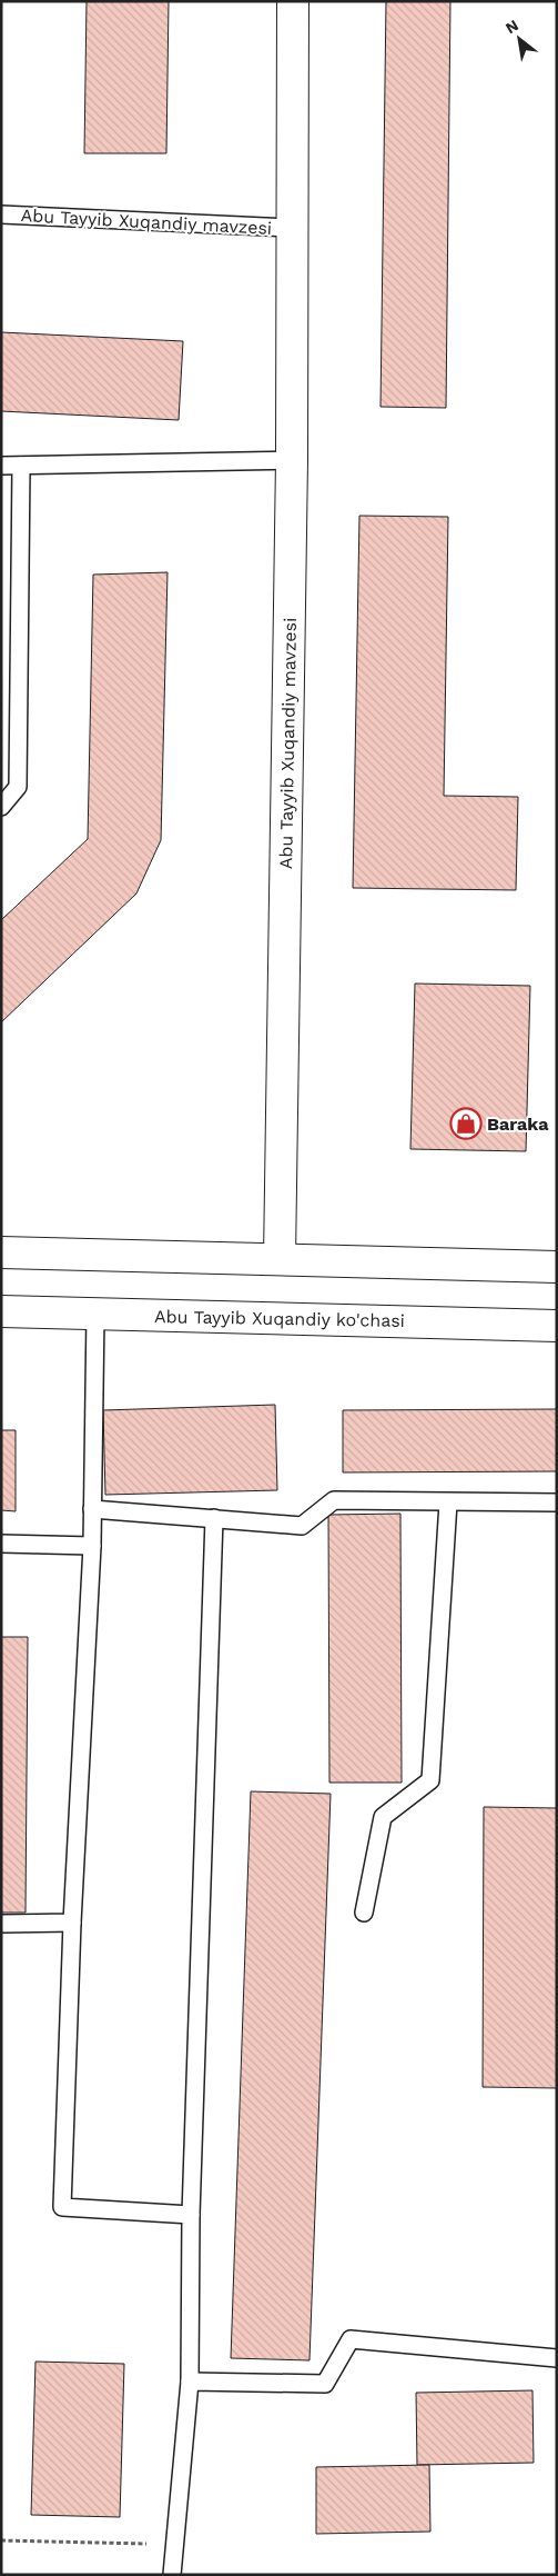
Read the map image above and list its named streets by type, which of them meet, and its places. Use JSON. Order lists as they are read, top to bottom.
{
  "streets": {
    "street": ["Abu Tayyib Xuqandiy mavzesi", "Abu Tayyib Xuqandiy ko'chasi"]
  },
  "places": {
    "shop": ["Baraka"]
  },
  "north": "top left"
}
